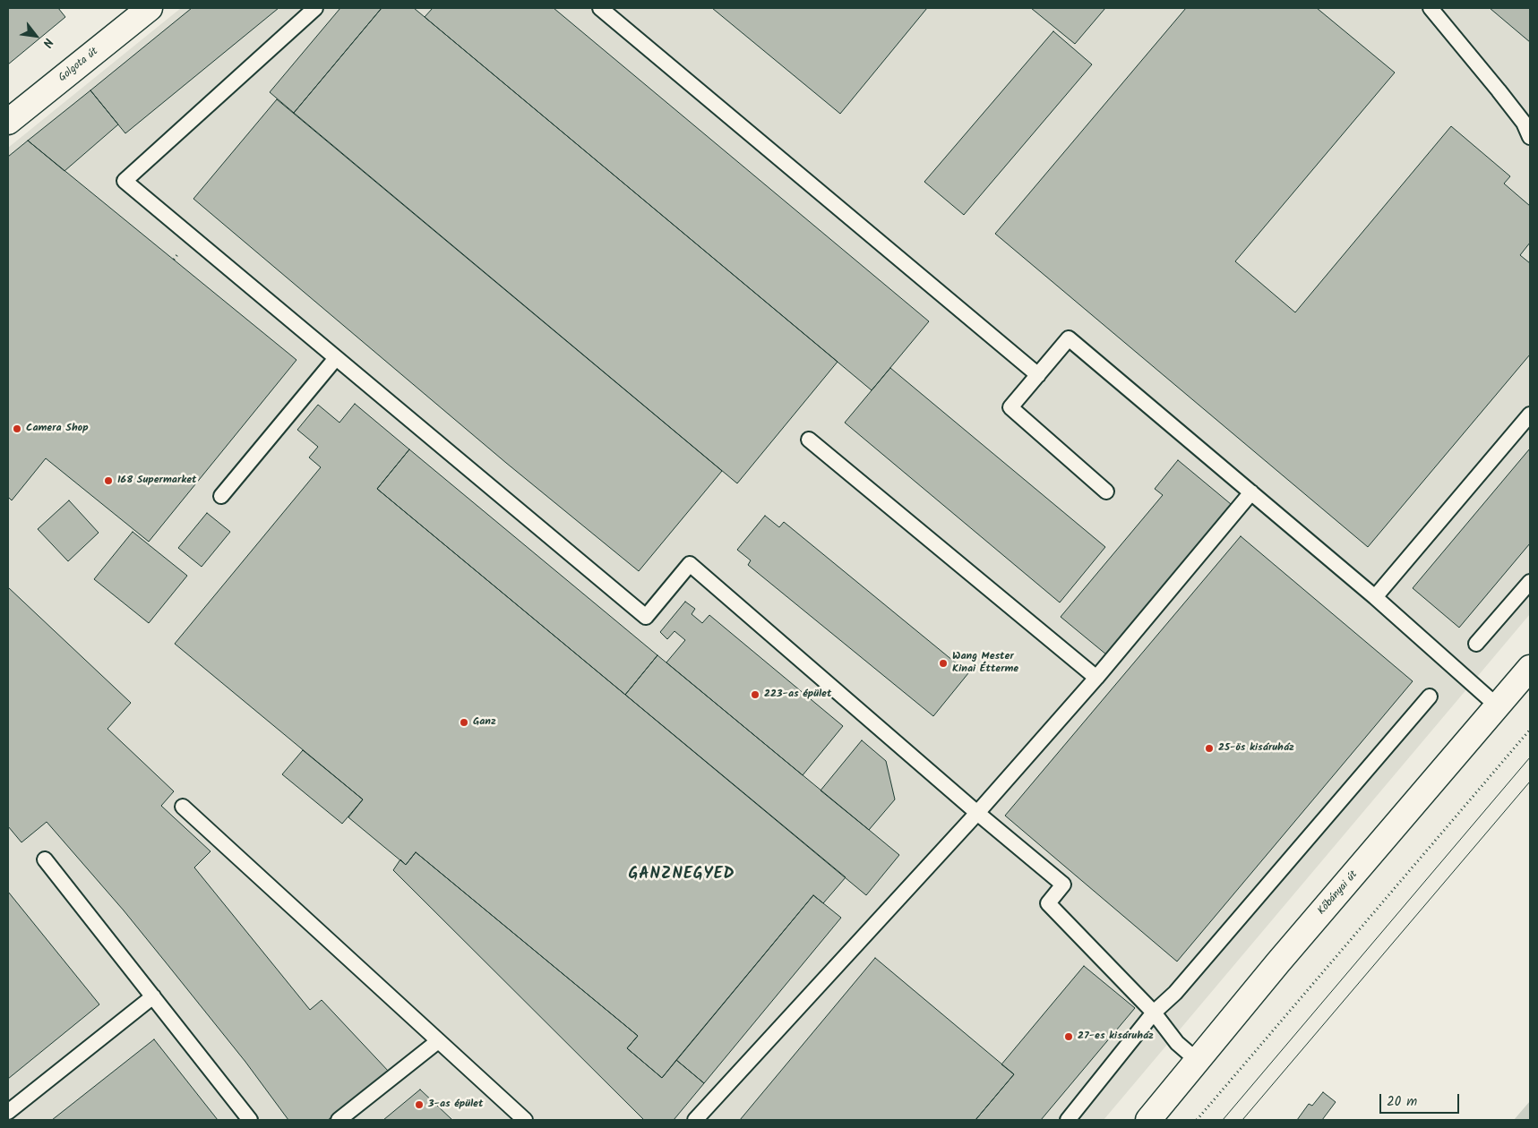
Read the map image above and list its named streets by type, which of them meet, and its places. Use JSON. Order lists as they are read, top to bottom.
{
  "streets": {
    "main road": ["Golgota út", "Kőbányai út"]
  },
  "districts": ["GANZNEGYED"],
  "places": [
    "Camera Shop",
    "168 Supermarket",
    "Wang Mester Kinai Étterme",
    "223-as épület",
    "Ganz",
    "25-ös kisáruház",
    "27-es kisáruház",
    "3-as épület"
  ],
  "scale_bar": "20 m",
  "north": "bottom right"
}
